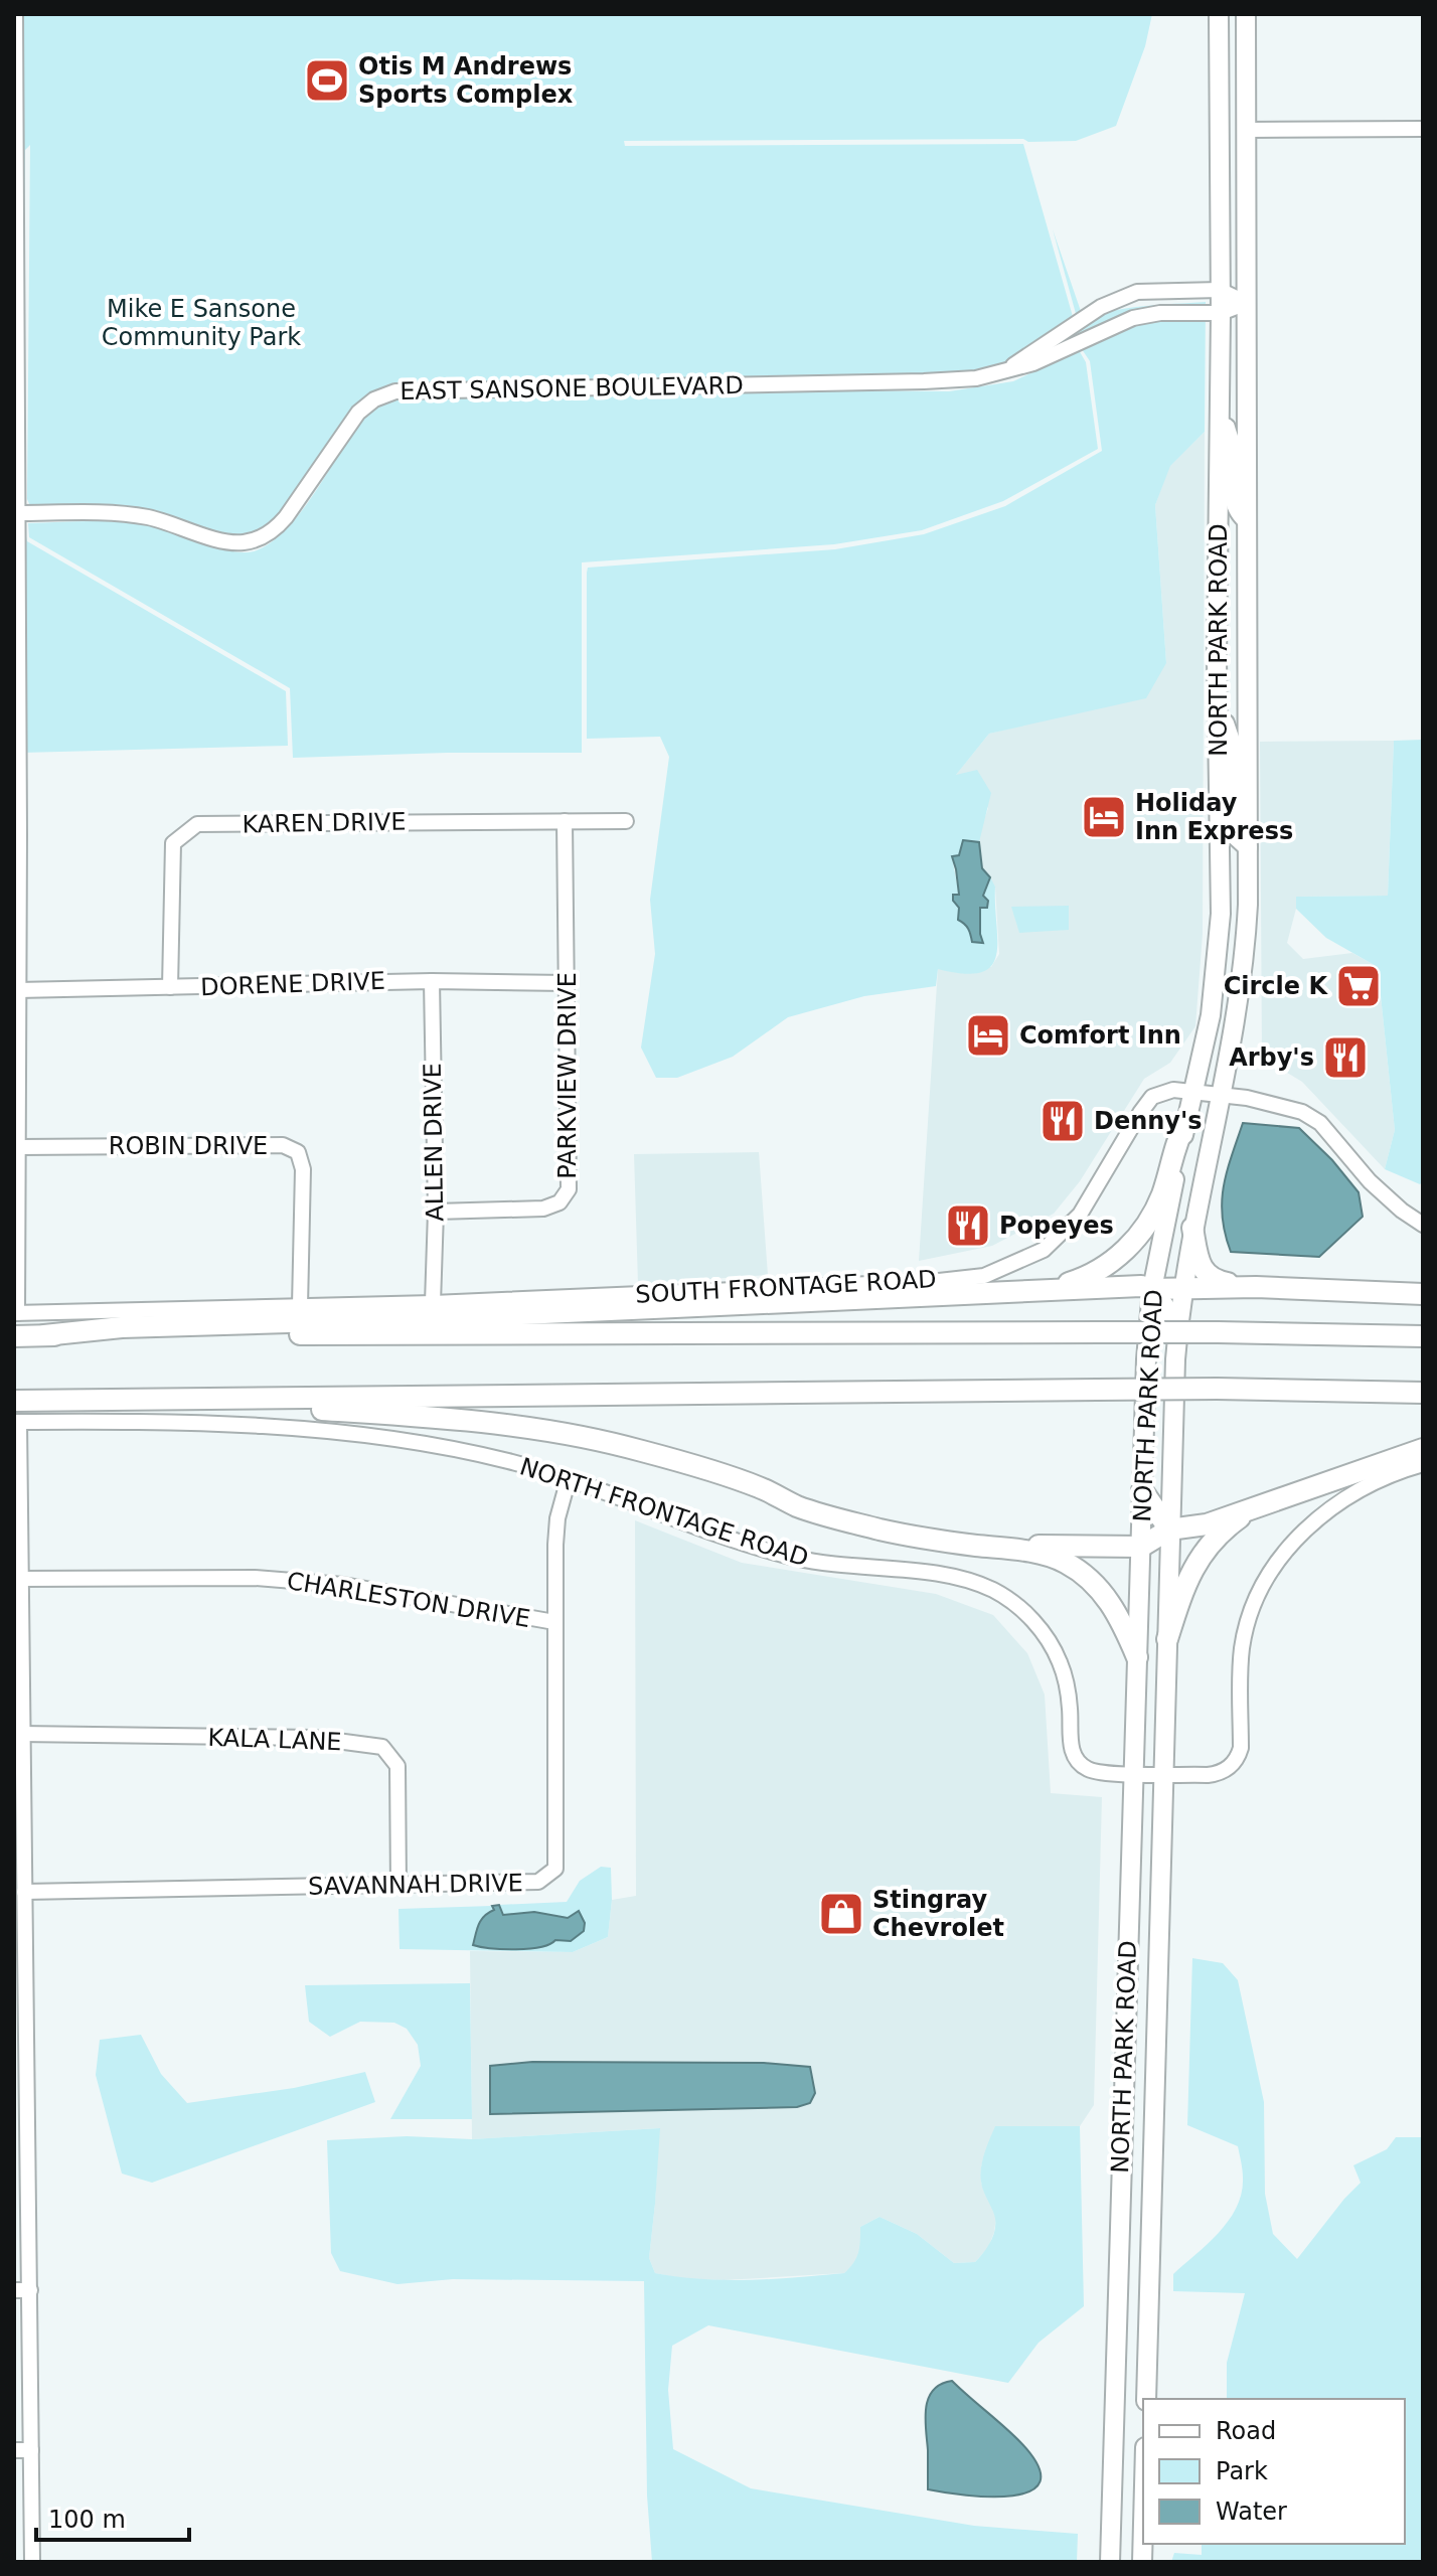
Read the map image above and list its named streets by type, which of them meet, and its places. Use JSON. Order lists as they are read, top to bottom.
{
  "streets": {
    "main road": ["NORTH PARK ROAD"],
    "street": [
      "EAST SANSONE BOULEVARD",
      "KAREN DRIVE",
      "DORENE DRIVE",
      "PARKVIEW DRIVE",
      "ALLEN DRIVE",
      "ROBIN DRIVE",
      "SOUTH FRONTAGE ROAD",
      "NORTH FRONTAGE ROAD",
      "CHARLESTON DRIVE",
      "KALA LANE",
      "SAVANNAH DRIVE"
    ]
  },
  "crossings": [
    ["EAST SANSONE BOULEVARD", "NORTH PARK ROAD"],
    ["NORTH PARK ROAD", "SOUTH FRONTAGE ROAD"],
    ["NORTH PARK ROAD", "NORTH FRONTAGE ROAD"],
    ["KAREN DRIVE", "DORENE DRIVE"],
    ["KAREN DRIVE", "PARKVIEW DRIVE"],
    ["DORENE DRIVE", "PARKVIEW DRIVE"],
    ["DORENE DRIVE", "ALLEN DRIVE"],
    ["PARKVIEW DRIVE", "ALLEN DRIVE"],
    ["ALLEN DRIVE", "SOUTH FRONTAGE ROAD"],
    ["ROBIN DRIVE", "SOUTH FRONTAGE ROAD"],
    ["NORTH FRONTAGE ROAD", "CHARLESTON DRIVE"],
    ["CHARLESTON DRIVE", "SAVANNAH DRIVE"],
    ["KALA LANE", "SAVANNAH DRIVE"]
  ],
  "parks": ["Mike E Sansone Community Park"],
  "places": {
    "sports": ["Otis M Andrews Sports Complex"],
    "hotel": ["Holiday Inn Express", "Comfort Inn"],
    "supermarket": ["Circle K"],
    "restaurant": ["Arby's", "Denny's", "Popeyes"],
    "shop": ["Stingray Chevrolet"]
  },
  "legend": ["Road", "Park", "Water"],
  "scale_bar": "100 m"
}
